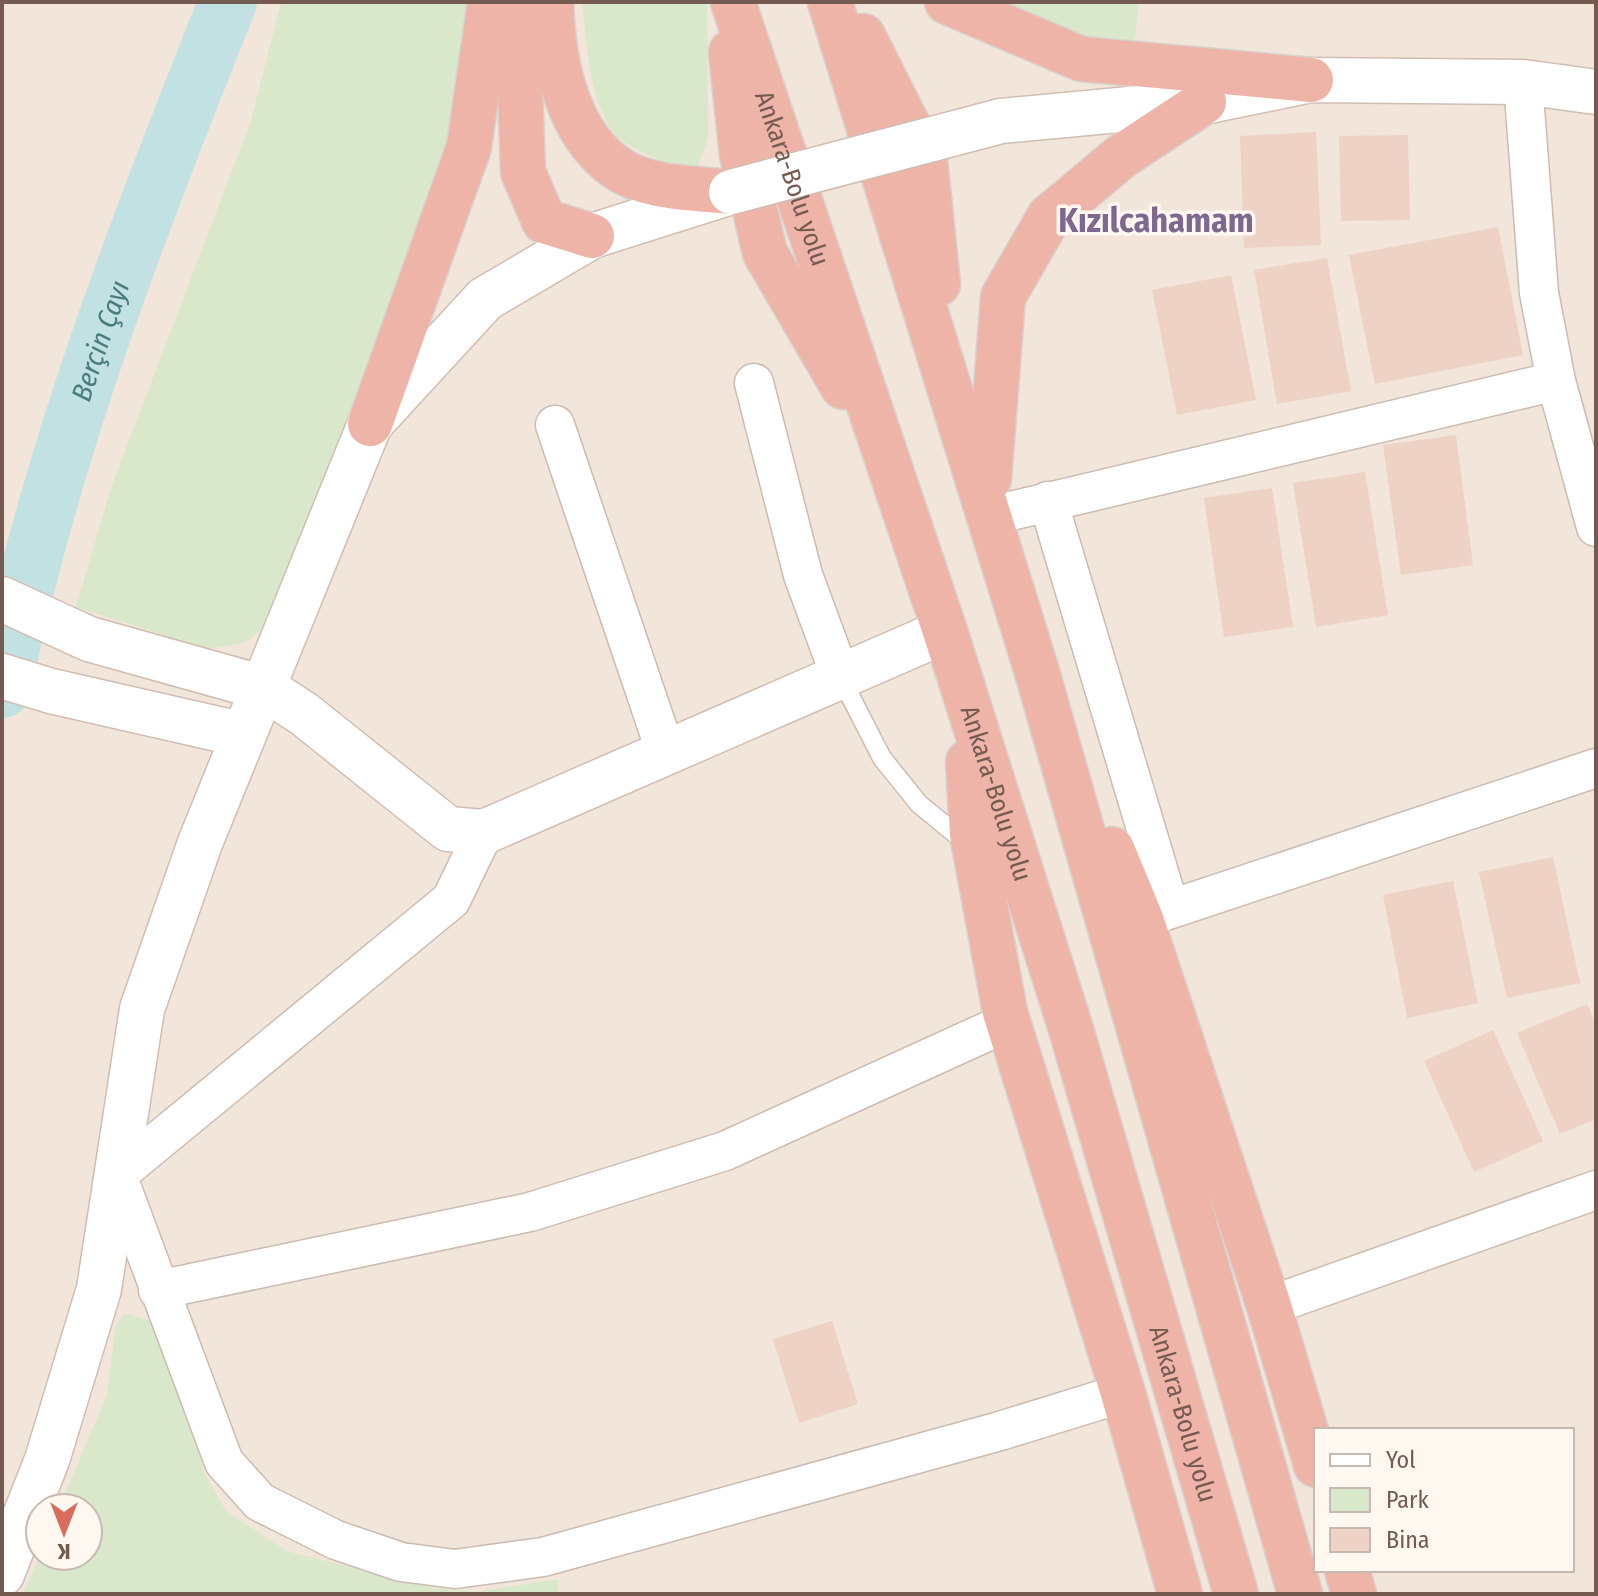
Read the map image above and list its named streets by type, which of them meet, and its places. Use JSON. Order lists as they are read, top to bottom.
{
  "streets": {
    "highway": ["Ankara-Bolu yolu"]
  },
  "districts": ["Kızılcahamam"],
  "water": ["Berçin Çayı"],
  "legend": ["Yol", "Park", "Bina"],
  "north": "bottom"
}
